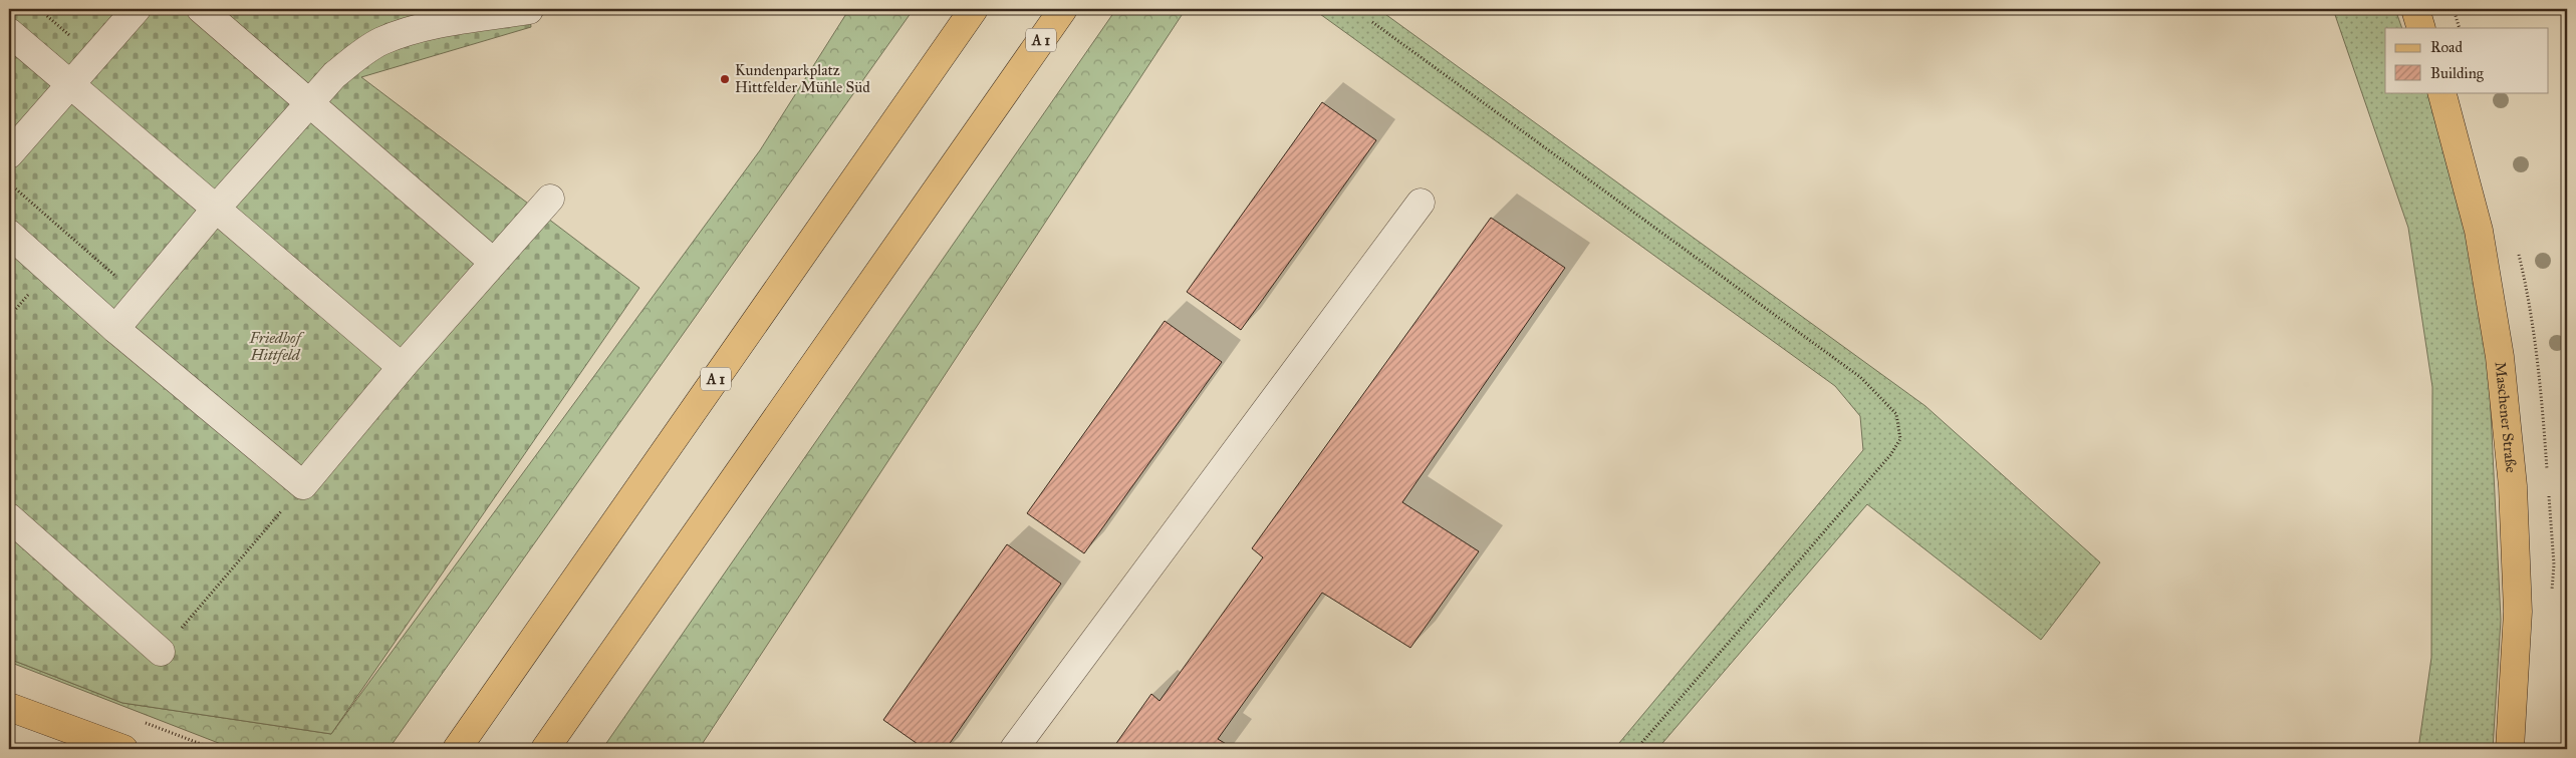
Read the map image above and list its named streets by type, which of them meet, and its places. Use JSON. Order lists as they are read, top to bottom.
{
  "streets": {
    "main road": ["A 1", "Maschener Straße"]
  },
  "parks": ["Friedhof Hittfeld"],
  "places": ["Kundenparkplatz Hittfelder Mühle Süd"],
  "legend": ["Road", "Building"]
}
